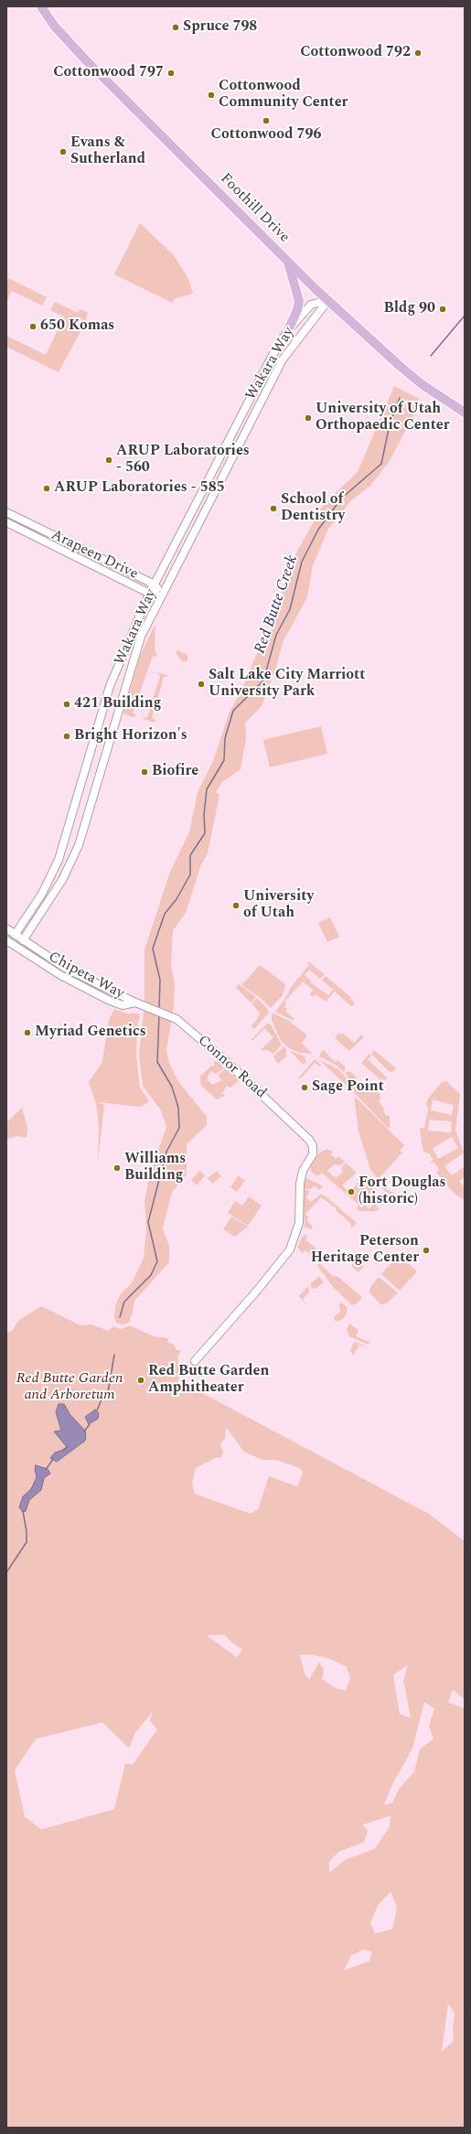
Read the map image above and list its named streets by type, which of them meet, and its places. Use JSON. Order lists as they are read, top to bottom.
{
  "streets": {
    "main road": ["Foothill Drive"],
    "street": [
      "Wakara Way",
      "Arapeen Drive",
      "Chipeta Way",
      "Connor Road"
    ]
  },
  "crossings": [
    ["Foothill Drive", "Wakara Way"],
    ["Wakara Way", "Arapeen Drive"],
    ["Wakara Way", "Chipeta Way"],
    ["Chipeta Way", "Connor Road"]
  ],
  "water": ["Red Butte Creek"],
  "parks": ["Red Butte Garden and Arboretum"],
  "places": [
    "Spruce 798",
    "Cottonwood 792",
    "Cottonwood 797",
    "Cottonwood Community Center",
    "Cottonwood 796",
    "Evans & Sutherland",
    "Bldg 90",
    "650 Komas",
    "University of Utah Orthopaedic Center",
    "ARUP Laboratories - 560",
    "ARUP Laboratories - 585",
    "School of Dentistry",
    "Salt Lake City Marriott University Park",
    "421 Building",
    "Bright Horizon's",
    "Biofire",
    "University of Utah",
    "Myriad Genetics",
    "Sage Point",
    "Williams Building",
    "Fort Douglas (historic)",
    "Peterson Heritage Center",
    "Red Butte Garden Amphitheater"
  ]
}
